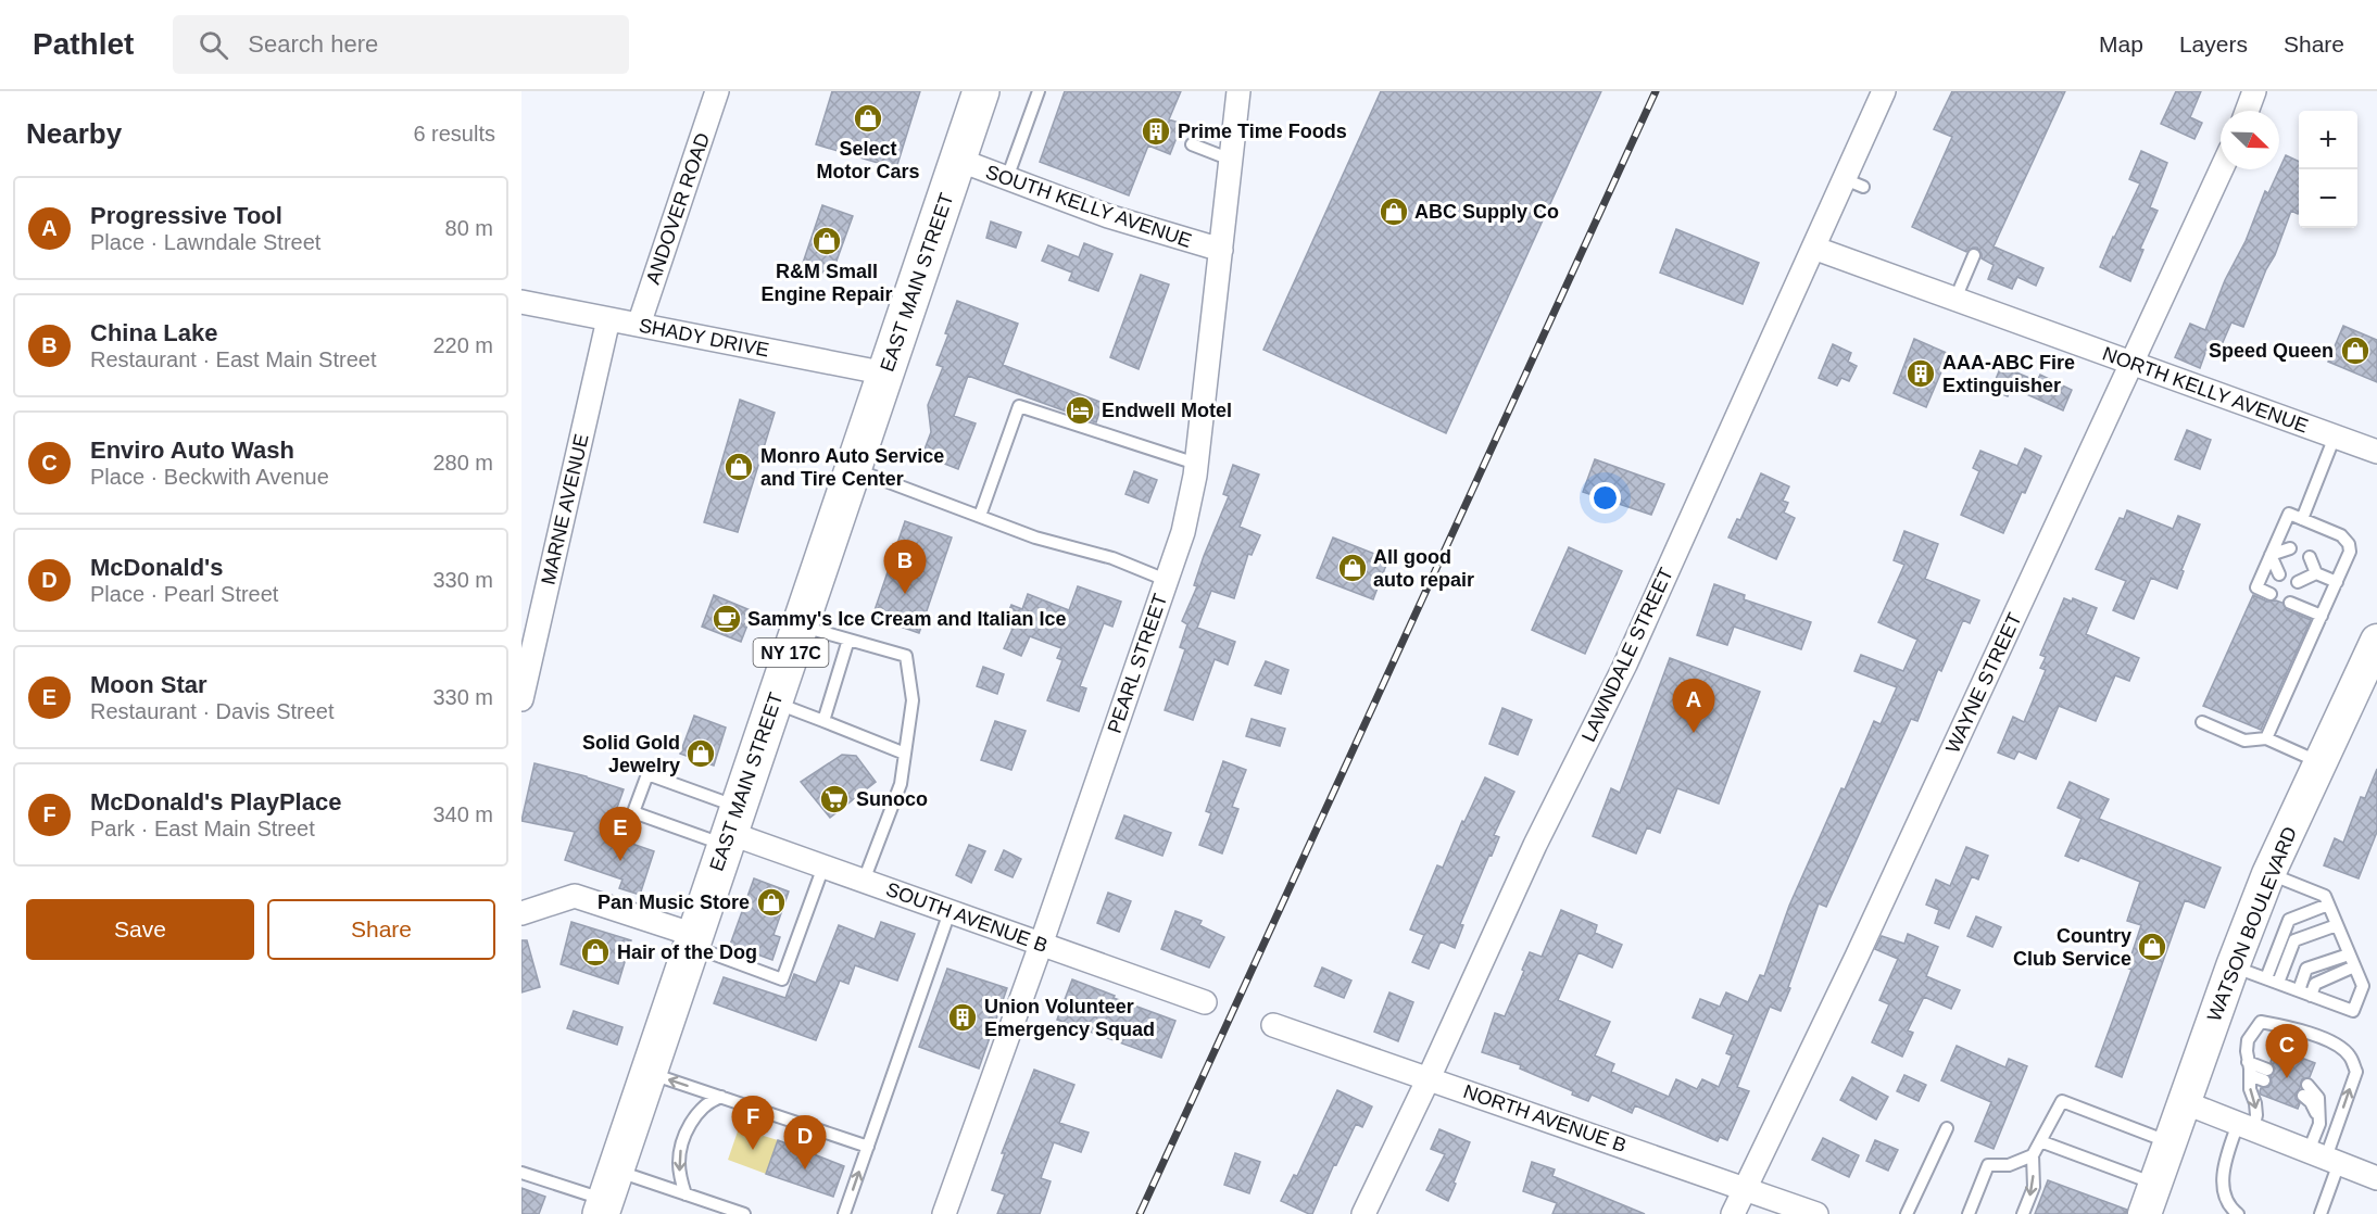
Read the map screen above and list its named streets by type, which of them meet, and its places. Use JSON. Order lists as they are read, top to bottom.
{
  "streets": {
    "main road": ["EAST MAIN STREET", "NY 17C"],
    "street": [
      "SOUTH KELLY AVENUE",
      "ANDOVER ROAD",
      "SHADY DRIVE",
      "NORTH KELLY AVENUE",
      "MARNE AVENUE",
      "LAWNDALE STREET",
      "PEARL STREET",
      "WAYNE STREET",
      "SOUTH AVENUE B",
      "WATSON BOULEVARD",
      "NORTH AVENUE B"
    ]
  },
  "crossings": [
    ["SOUTH KELLY AVENUE", "EAST MAIN STREET"],
    ["SOUTH KELLY AVENUE", "PEARL STREET"],
    ["ANDOVER ROAD", "SHADY DRIVE"],
    ["EAST MAIN STREET", "SHADY DRIVE"],
    ["EAST MAIN STREET", "SOUTH AVENUE B"],
    ["SHADY DRIVE", "MARNE AVENUE"],
    ["NORTH KELLY AVENUE", "LAWNDALE STREET"],
    ["NORTH KELLY AVENUE", "WAYNE STREET"],
    ["LAWNDALE STREET", "NORTH AVENUE B"],
    ["PEARL STREET", "SOUTH AVENUE B"],
    ["WAYNE STREET", "NORTH AVENUE B"]
  ],
  "places": {
    "shop": [
      "Select Motor Cars",
      "ABC Supply Co",
      "R&M Small Engine Repair",
      "Speed Queen",
      "Monro Auto Service and Tire Center",
      "All good auto repair",
      "Solid Gold Jewelry",
      "Pan Music Store",
      "Country Club Service",
      "Hair of the Dog"
    ],
    "building": ["Prime Time Foods", "AAA-ABC Fire Extinguisher", "Union Volunteer Emergency Squad"],
    "hotel": ["Endwell Motel"],
    "cafe": ["Sammy's Ice Cream and Italian Ice"],
    "supermarket": ["Sunoco"]
  },
  "north": "bottom right",
  "page": {
    "header": "Pathlet",
    "search": "Search here",
    "nav": ["Map", "Layers", "Share"],
    "heading": ["Nearby", "6 results"],
    "map_buttons": ["+", "−"],
    "list": [
      {
        "mark": "A",
        "name": "Progressive Tool",
        "note": "Place · Lawndale Street",
        "value": "80 m"
      },
      {
        "mark": "B",
        "name": "China Lake",
        "note": "Restaurant · East Main Street",
        "value": "220 m"
      },
      {
        "mark": "C",
        "name": "Enviro Auto Wash",
        "note": "Place · Beckwith Avenue",
        "value": "280 m"
      },
      {
        "mark": "D",
        "name": "McDonald's",
        "note": "Place · Pearl Street",
        "value": "330 m"
      },
      {
        "mark": "E",
        "name": "Moon Star",
        "note": "Restaurant · Davis Street",
        "value": "330 m"
      },
      {
        "mark": "F",
        "name": "McDonald's PlayPlace",
        "note": "Park · East Main Street",
        "value": "340 m"
      }
    ],
    "pins": [
      "B",
      "A",
      "E",
      "C",
      "F",
      "D"
    ],
    "buttons": ["Save", "Share"]
  }
}
